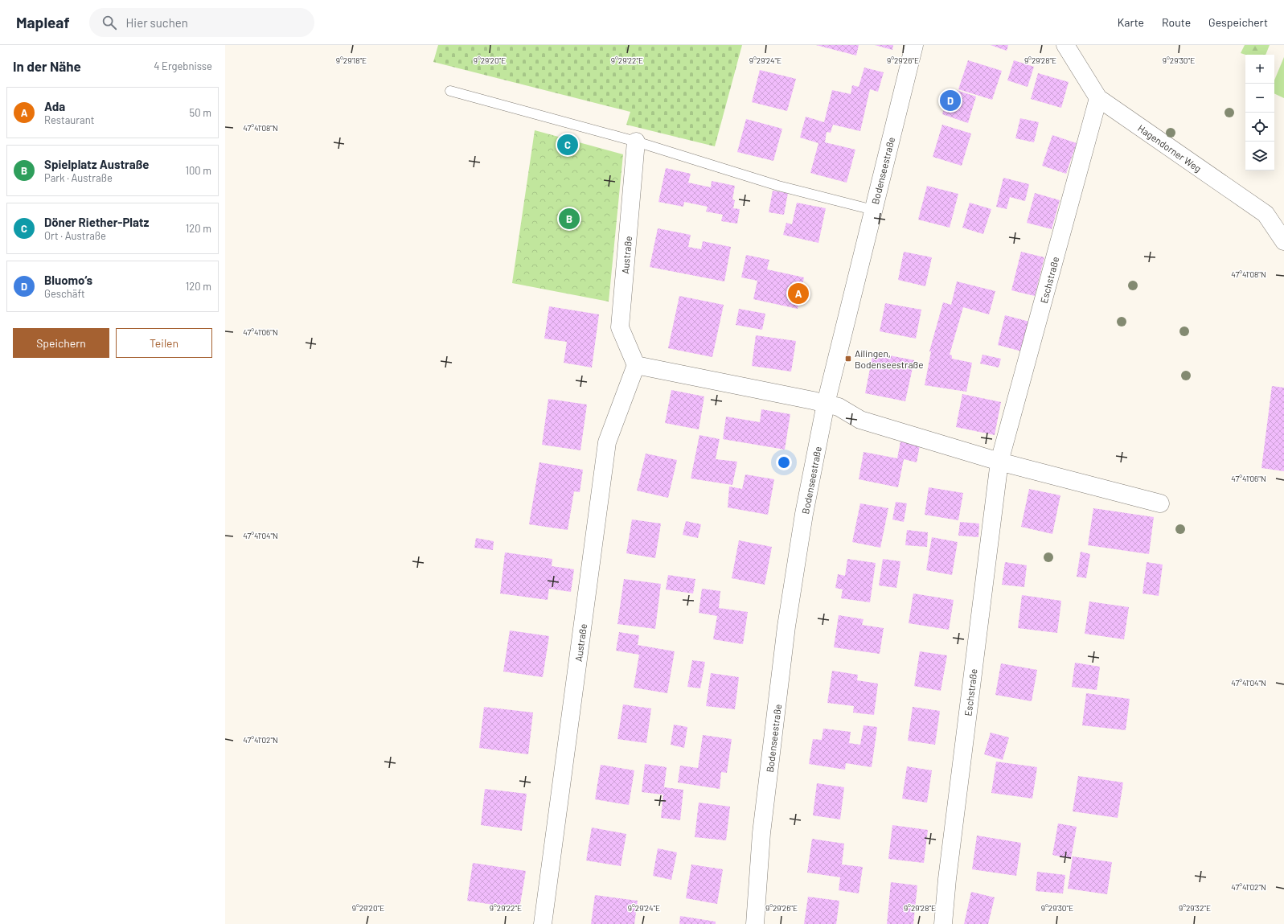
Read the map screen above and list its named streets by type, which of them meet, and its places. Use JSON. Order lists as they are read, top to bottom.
{
  "streets": {
    "street": [
      "Hagendorner Weg",
      "Bodenseestraße",
      "Austraße",
      "Eschstraße"
    ]
  },
  "crossings": [
    ["Hagendorner Weg", "Eschstraße"]
  ],
  "places": {
    "transit": ["Ailingen, Bodenseestraße"]
  },
  "page": {
    "header": "Mapleaf",
    "search": "Hier suchen",
    "nav": ["Karte", "Route", "Gespeichert"],
    "heading": ["In der Nähe", "4 Ergebnisse"],
    "map_buttons": ["+", "−"],
    "list": [
      {
        "mark": "A",
        "name": "Ada",
        "note": "Restaurant",
        "value": "50 m"
      },
      {
        "mark": "B",
        "name": "Spielplatz Austraße",
        "note": "Park · Austraße",
        "value": "100 m"
      },
      {
        "mark": "C",
        "name": "Döner Riether-Platz",
        "note": "Ort · Austraße",
        "value": "120 m"
      },
      {
        "mark": "D",
        "name": "Bluomo‘s",
        "note": "Geschäft",
        "value": "120 m"
      }
    ],
    "pins": [
      "D",
      "C",
      "B",
      "A"
    ],
    "buttons": ["Speichern", "Teilen"]
  },
  "coordinates": [
    "9°29'18\"E",
    "9°29'20\"E",
    "9°29'22\"E",
    "9°29'24\"E",
    "9°29'26\"E",
    "9°29'28\"E",
    "9°29'30\"E",
    "47°41'08\"N",
    "47°41'06\"N",
    "47°41'04\"N",
    "47°41'02\"N",
    "9°29'32\"E"
  ]
}
